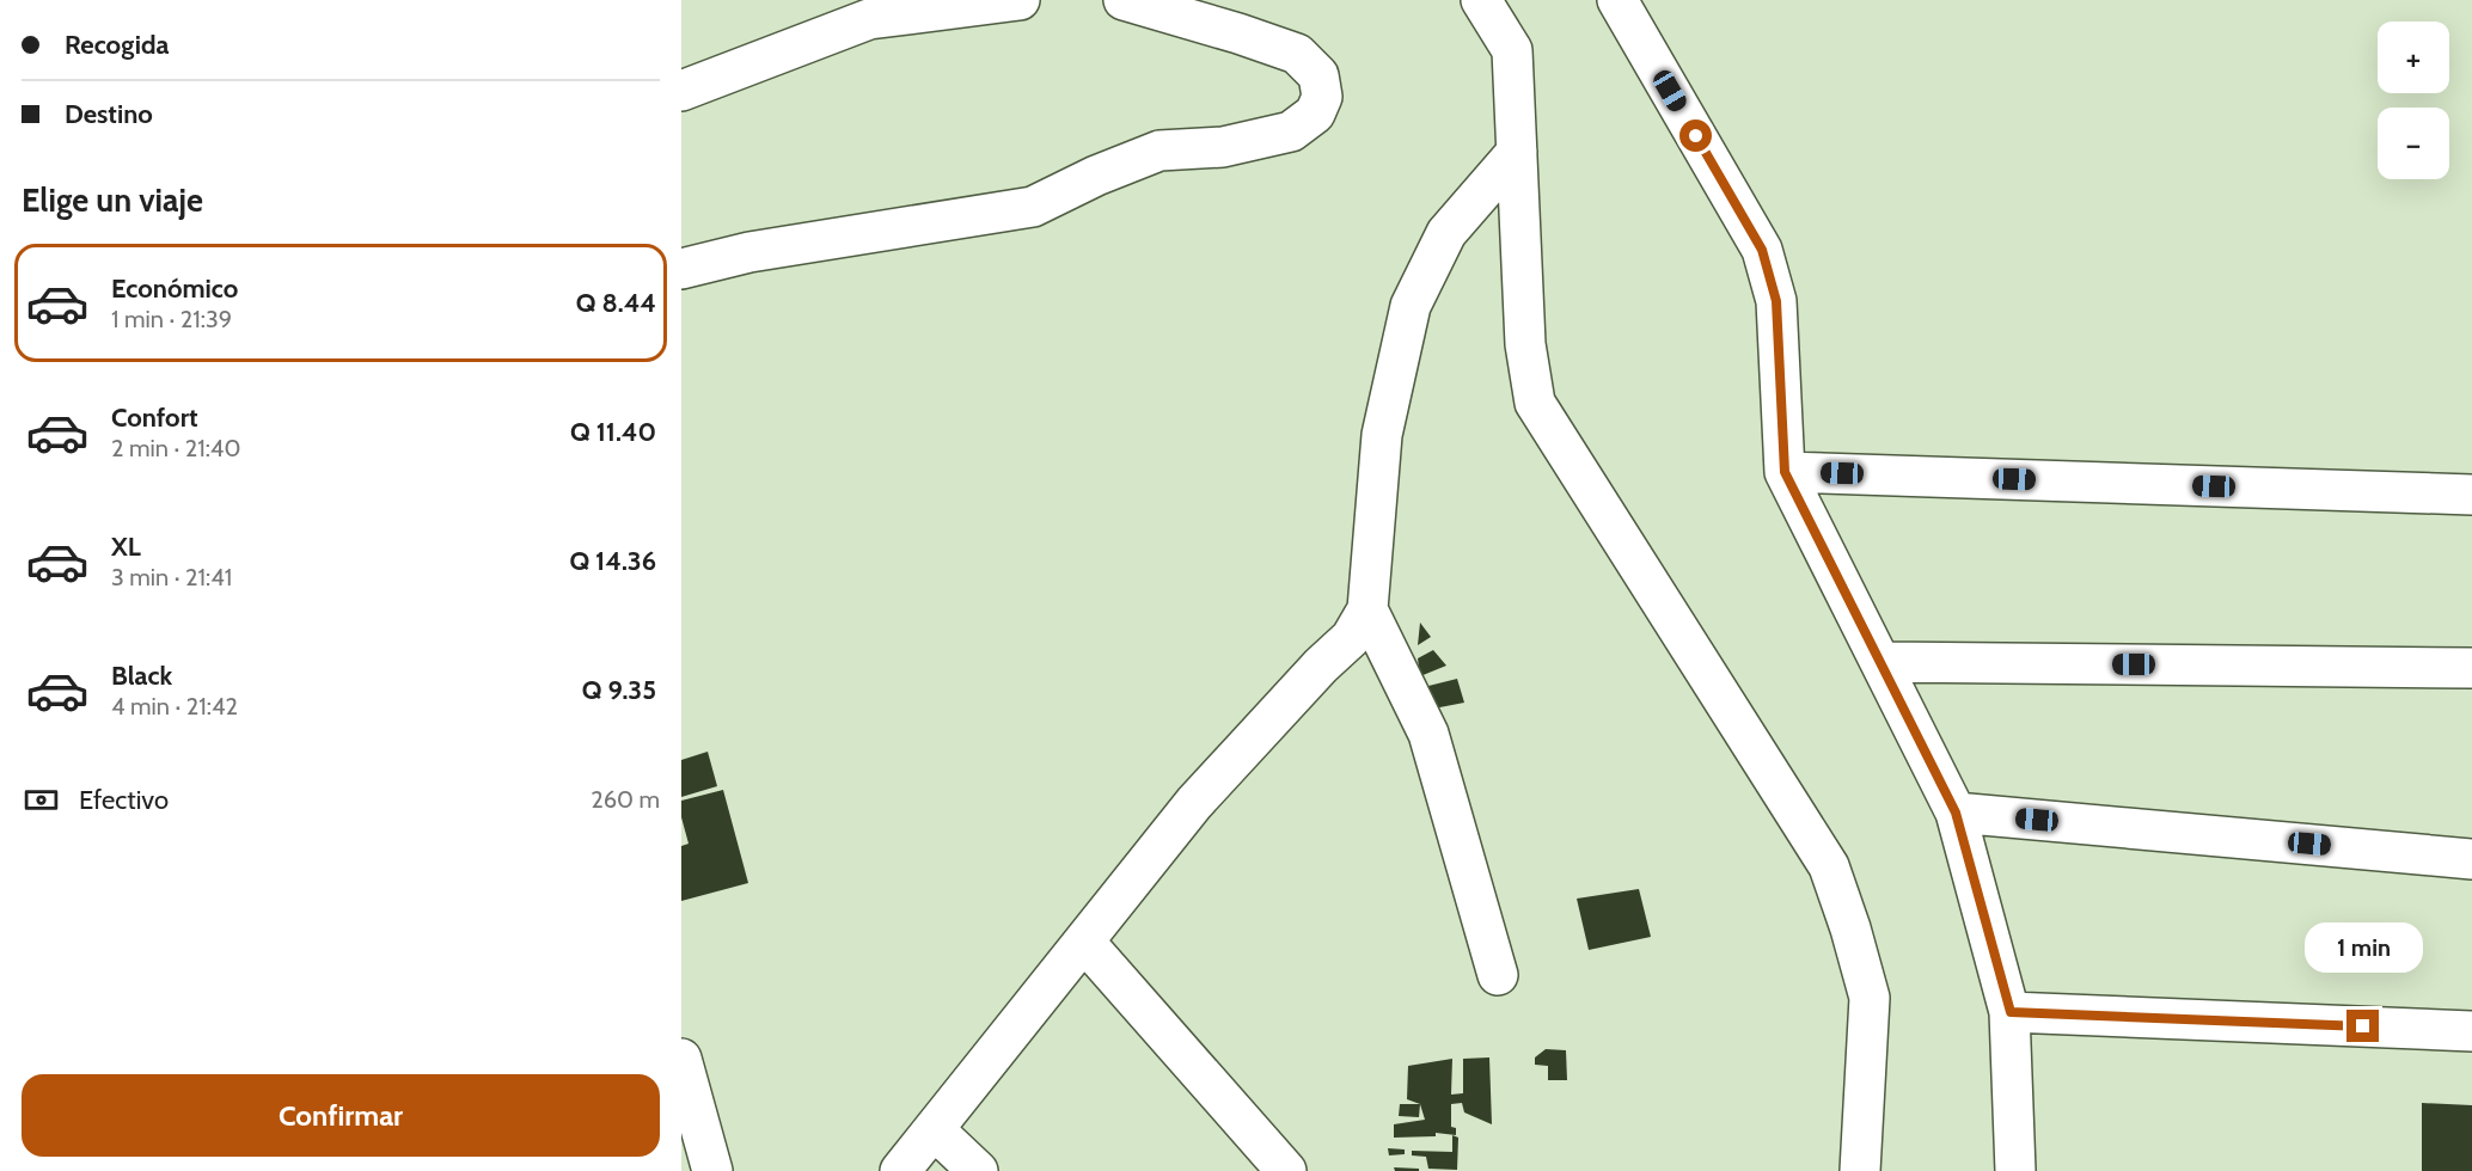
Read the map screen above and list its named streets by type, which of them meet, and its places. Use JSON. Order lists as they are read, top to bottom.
{
  "page": {
    "banner": ["Recogida", "Destino"],
    "map_buttons": ["+", "−"],
    "heading": "Elige un viaje",
    "list": [
      {
        "name": "Económico",
        "note": "1 min · 21:39",
        "value": "Q 8.44"
      },
      {
        "name": "Confort",
        "note": "2 min · 21:40",
        "value": "Q 11.40"
      },
      {
        "name": "XL",
        "note": "3 min · 21:41",
        "value": "Q 14.36"
      },
      {
        "name": "Black",
        "note": "4 min · 21:42",
        "value": "Q 9.35"
      }
    ],
    "pay": ["Efectivo", "260 m"],
    "bubble": "1 min",
    "buttons": "Confirmar"
  }
}
